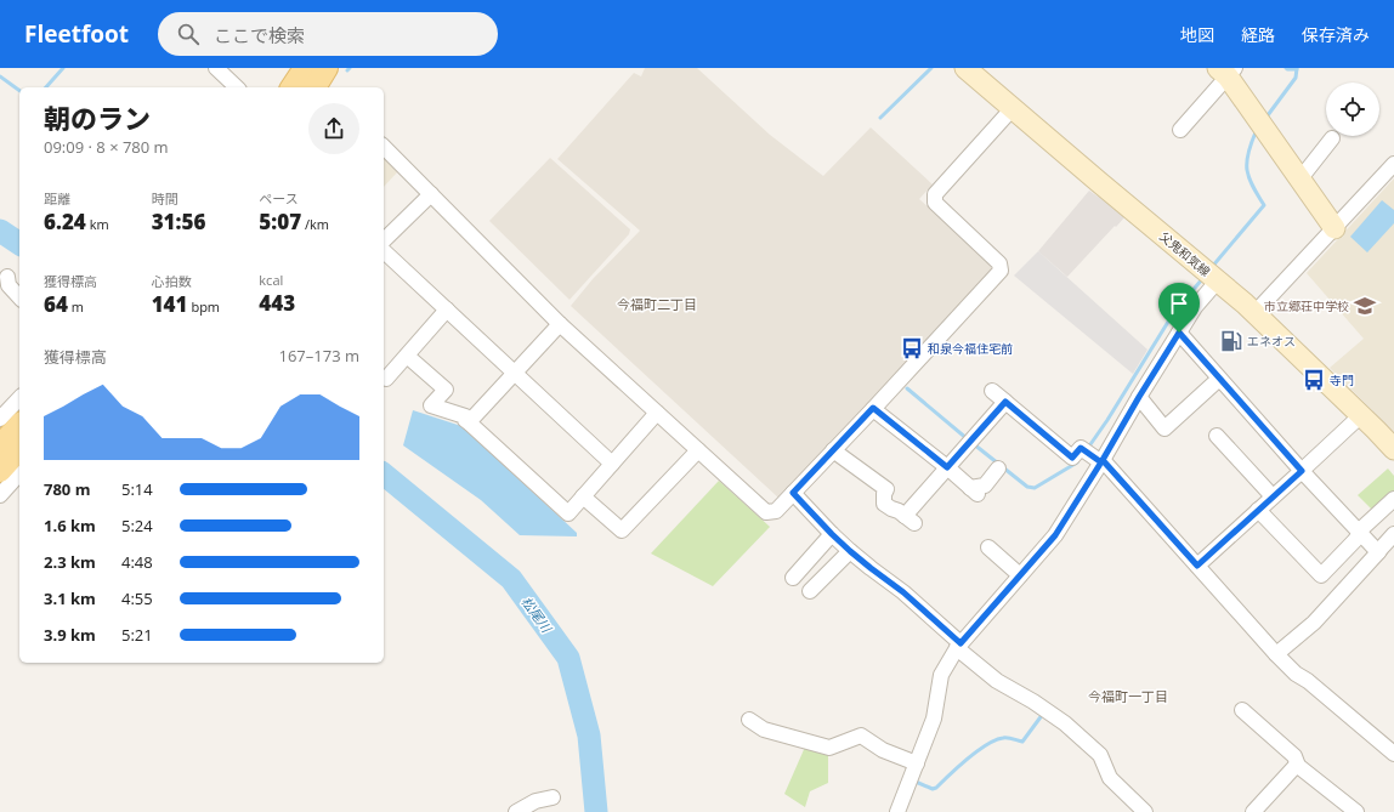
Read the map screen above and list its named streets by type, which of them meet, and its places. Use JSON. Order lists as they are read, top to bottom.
{
  "streets": {
    "main road": ["父鬼和気線"]
  },
  "districts": ["今福町二丁目", "今福町一丁目"],
  "water": ["松尾川"],
  "places": {
    "school or university": ["市立郷荘中学校"],
    "fuel station": ["エネオス"],
    "bus stop": ["和泉今福住宅前", "寺門"]
  },
  "page": {
    "header": "Fleetfoot",
    "search": "ここで検索",
    "nav": ["地図", "経路", "保存済み"],
    "heading": ["朝のラン", "09:09 · 8 × 780 m"],
    "stats": [
      ["距離", "6.24 km"],
      ["時間", "31:56"],
      ["ペース", "5:07 /km"],
      ["獲得標高", "64 m"],
      ["心拍数", "141 bpm"],
      ["kcal", "443"]
    ],
    "chart": ["獲得標高", "167–173 m"],
    "list": [
      {
        "name": "780 m",
        "note": "5:14"
      },
      {
        "name": "1.6 km",
        "note": "5:24"
      },
      {
        "name": "2.3 km",
        "note": "4:48"
      },
      {
        "name": "3.1 km",
        "note": "4:55"
      },
      {
        "name": "3.9 km",
        "note": "5:21"
      }
    ]
  }
}
